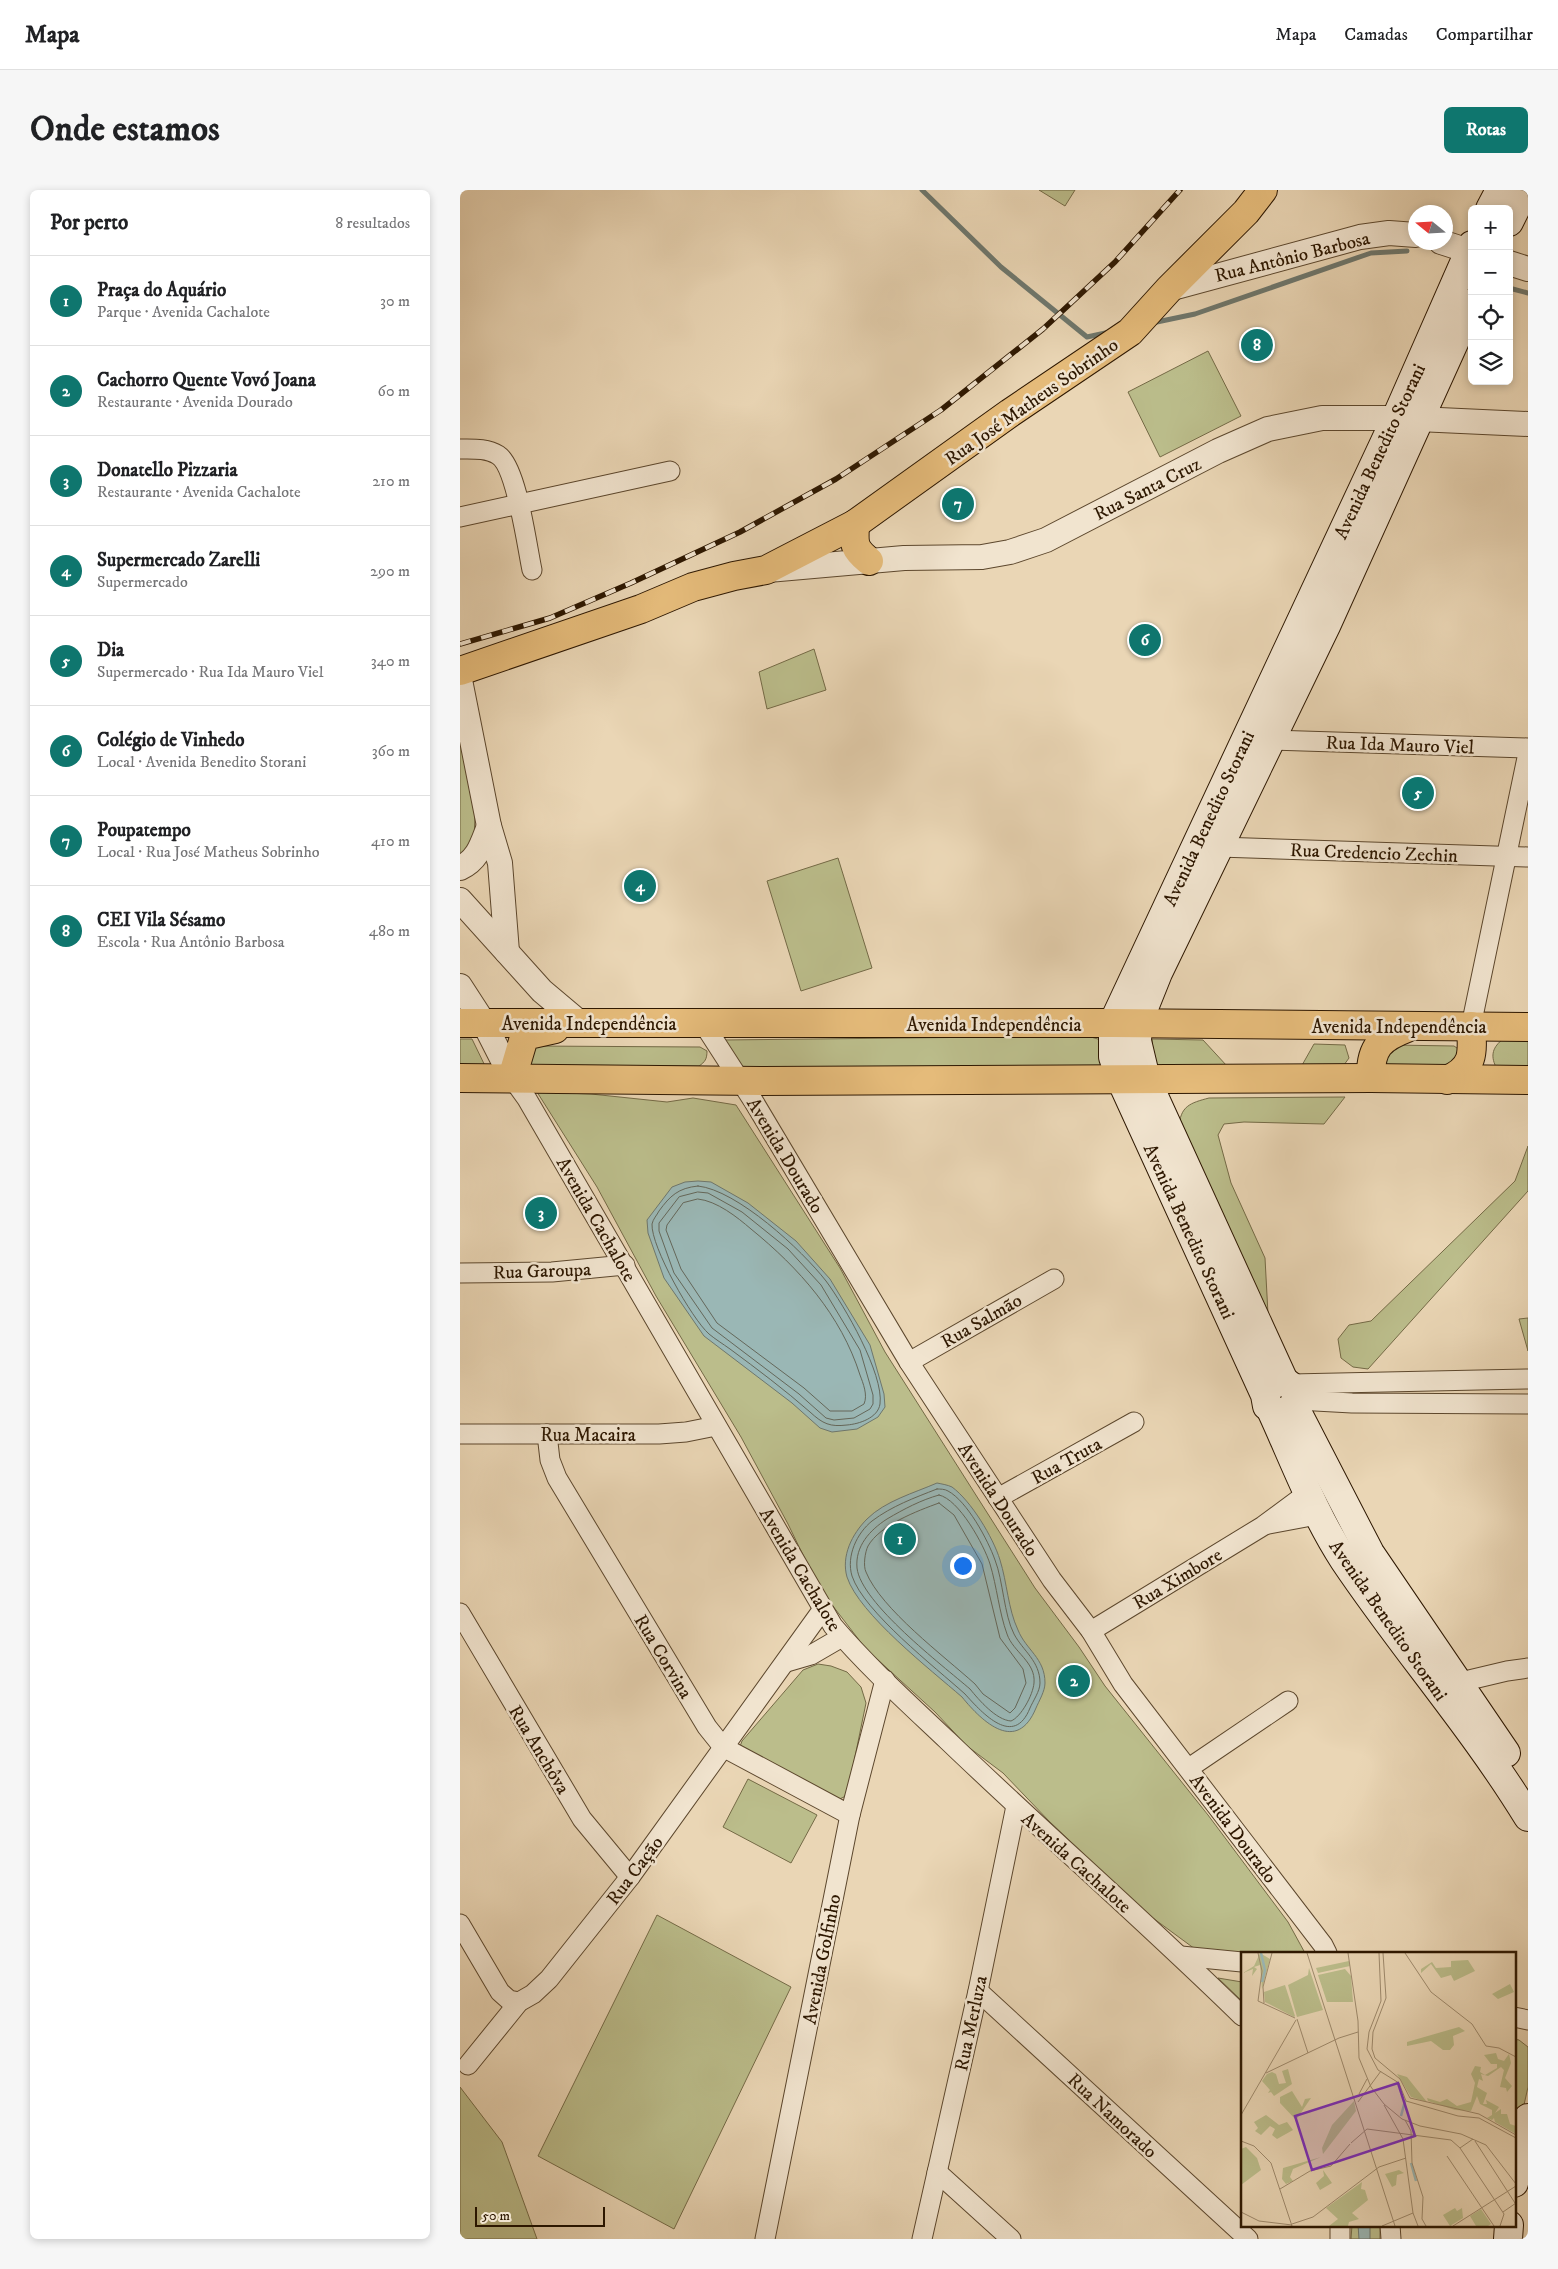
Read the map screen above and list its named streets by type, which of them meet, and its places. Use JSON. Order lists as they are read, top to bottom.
{
  "streets": {
    "main road": ["Rua José Matheus Sobrinho", "Avenida Benedito Storani", "Avenida Independência"],
    "street": [
      "Rua Antônio Barbosa",
      "Rua Santa Cruz",
      "Rua Ida Mauro Viel",
      "Rua Credencio Zechin",
      "Avenida Dourado",
      "Avenida Cachalote",
      "Rua Garoupa",
      "Rua Salmão",
      "Rua Macaira",
      "Rua Truta",
      "Rua Ximbore",
      "Rua Corvina",
      "Rua Anchôva",
      "Rua Cação",
      "Avenida Golfinho",
      "Rua Merluza",
      "Rua Namorado"
    ]
  },
  "crossings": [
    ["Rua Antônio Barbosa", "Rua José Matheus Sobrinho"],
    ["Rua José Matheus Sobrinho", "Rua Santa Cruz"],
    ["Avenida Benedito Storani", "Rua Santa Cruz"],
    ["Avenida Benedito Storani", "Rua Ida Mauro Viel"],
    ["Avenida Benedito Storani", "Rua Credencio Zechin"],
    ["Avenida Benedito Storani", "Avenida Independência"],
    ["Avenida Benedito Storani", "Rua Ximbore"],
    ["Avenida Independência", "Avenida Dourado"],
    ["Avenida Dourado", "Rua Salmão"],
    ["Avenida Dourado", "Rua Truta"],
    ["Avenida Dourado", "Rua Ximbore"],
    ["Avenida Cachalote", "Rua Garoupa"],
    ["Avenida Cachalote", "Rua Macaira"],
    ["Avenida Cachalote", "Rua Cação"],
    ["Avenida Cachalote", "Avenida Golfinho"],
    ["Avenida Cachalote", "Rua Merluza"],
    ["Rua Macaira", "Rua Corvina"],
    ["Rua Corvina", "Rua Cação"],
    ["Rua Corvina", "Avenida Golfinho"],
    ["Rua Anchôva", "Rua Cação"],
    ["Rua Merluza", "Rua Namorado"]
  ],
  "scale_bar": "50 m",
  "north": "left",
  "page": {
    "header": "Mapa",
    "nav": ["Mapa", "Camadas", "Compartilhar"],
    "buttons": "Rotas",
    "title": "Onde estamos",
    "heading": ["Por perto", "8 resultados"],
    "map_buttons": ["+", "−"],
    "list": [
      {
        "mark": "1",
        "name": "Praça do Aquário",
        "note": "Parque · Avenida Cachalote",
        "value": "30 m"
      },
      {
        "mark": "2",
        "name": "Cachorro Quente Vovó Joana",
        "note": "Restaurante · Avenida Dourado",
        "value": "60 m"
      },
      {
        "mark": "3",
        "name": "Donatello Pizzaria",
        "note": "Restaurante · Avenida Cachalote",
        "value": "210 m"
      },
      {
        "mark": "4",
        "name": "Supermercado Zarelli",
        "note": "Supermercado",
        "value": "290 m"
      },
      {
        "mark": "5",
        "name": "Dia",
        "note": "Supermercado · Rua Ida Mauro Viel",
        "value": "340 m"
      },
      {
        "mark": "6",
        "name": "Colégio de Vinhedo",
        "note": "Local · Avenida Benedito Storani",
        "value": "360 m"
      },
      {
        "mark": "7",
        "name": "Poupatempo",
        "note": "Local · Rua José Matheus Sobrinho",
        "value": "410 m"
      },
      {
        "mark": "8",
        "name": "CEI Vila Sésamo",
        "note": "Escola · Rua Antônio Barbosa",
        "value": "480 m"
      }
    ],
    "pins": [
      "8",
      "7",
      "6",
      "5",
      "4",
      "3",
      "1",
      "2"
    ],
    "scale": "50 m"
  }
}
